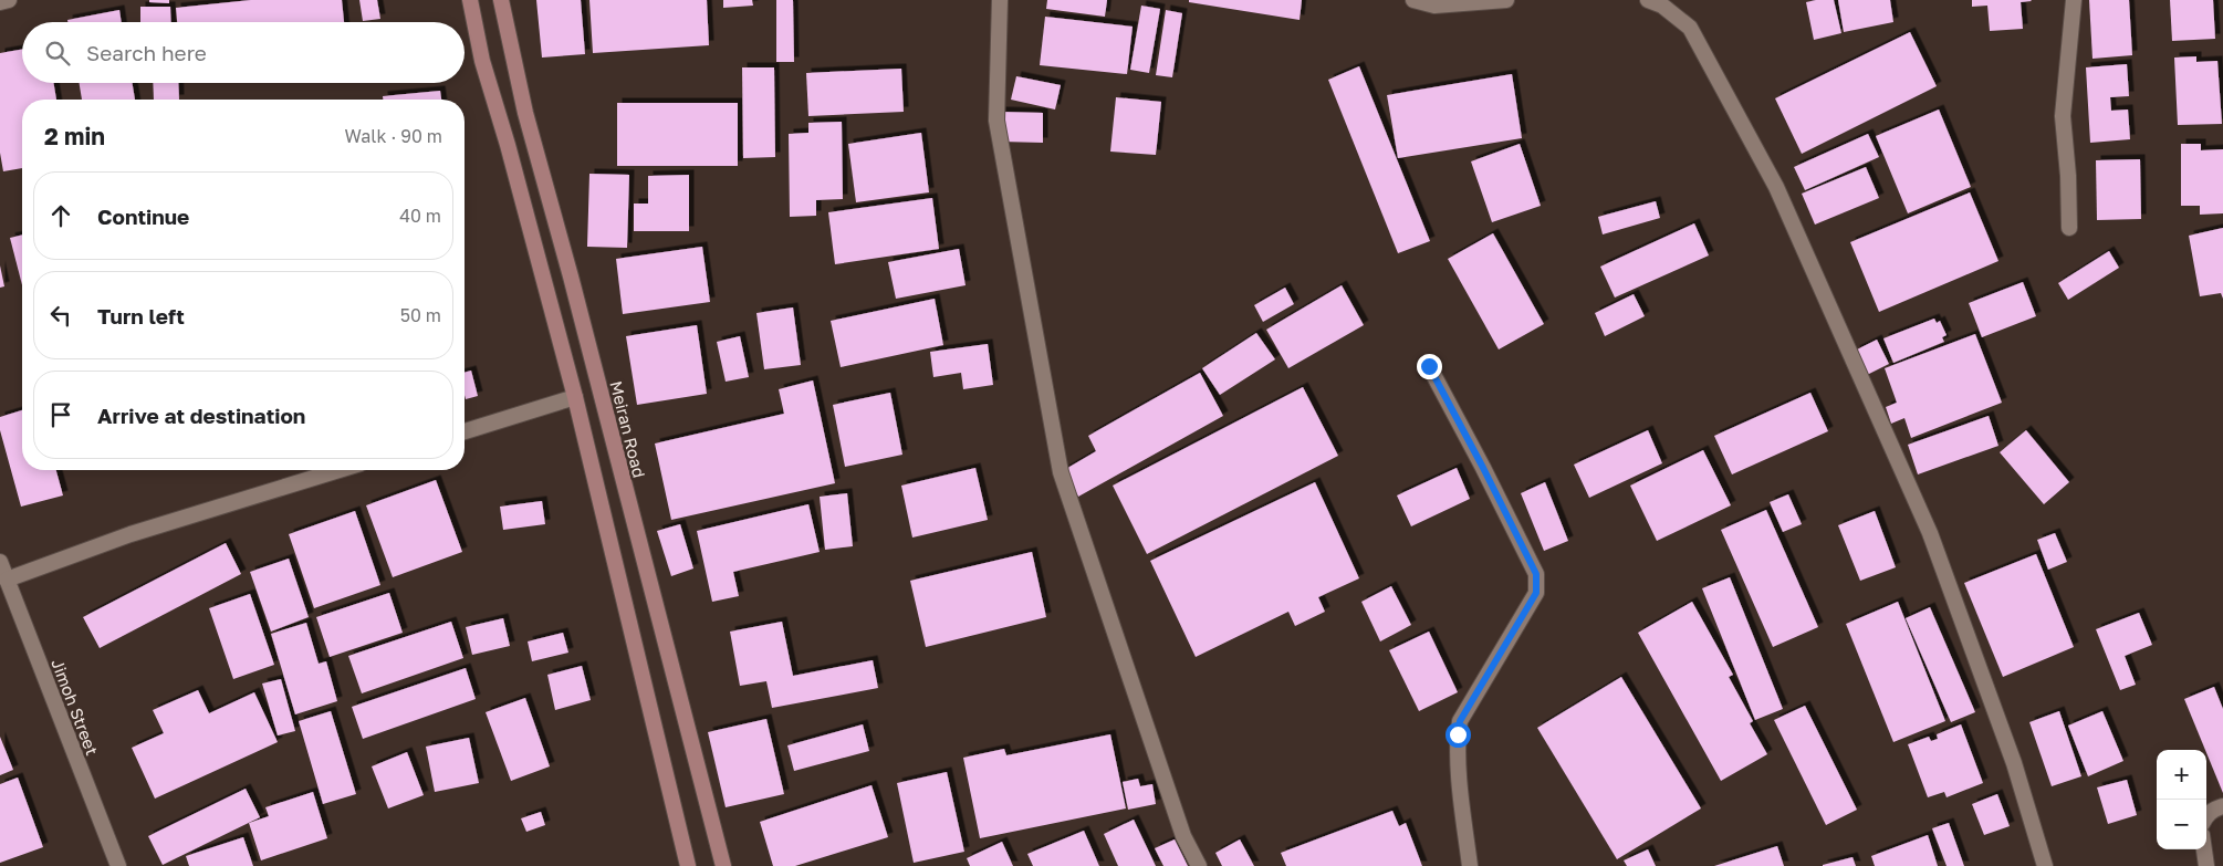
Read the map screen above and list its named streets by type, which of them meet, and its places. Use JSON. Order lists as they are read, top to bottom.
{
  "streets": {
    "main road": ["Meiran Road"],
    "street": ["Jimoh Street"]
  },
  "page": {
    "search": "Search here",
    "heading": ["2 min", "Walk · 90 m"],
    "list": [
      ["Continue", "40 m"],
      ["Turn left", "50 m"],
      "Arrive at destination"
    ],
    "map_buttons": ["+", "−"]
  }
}
